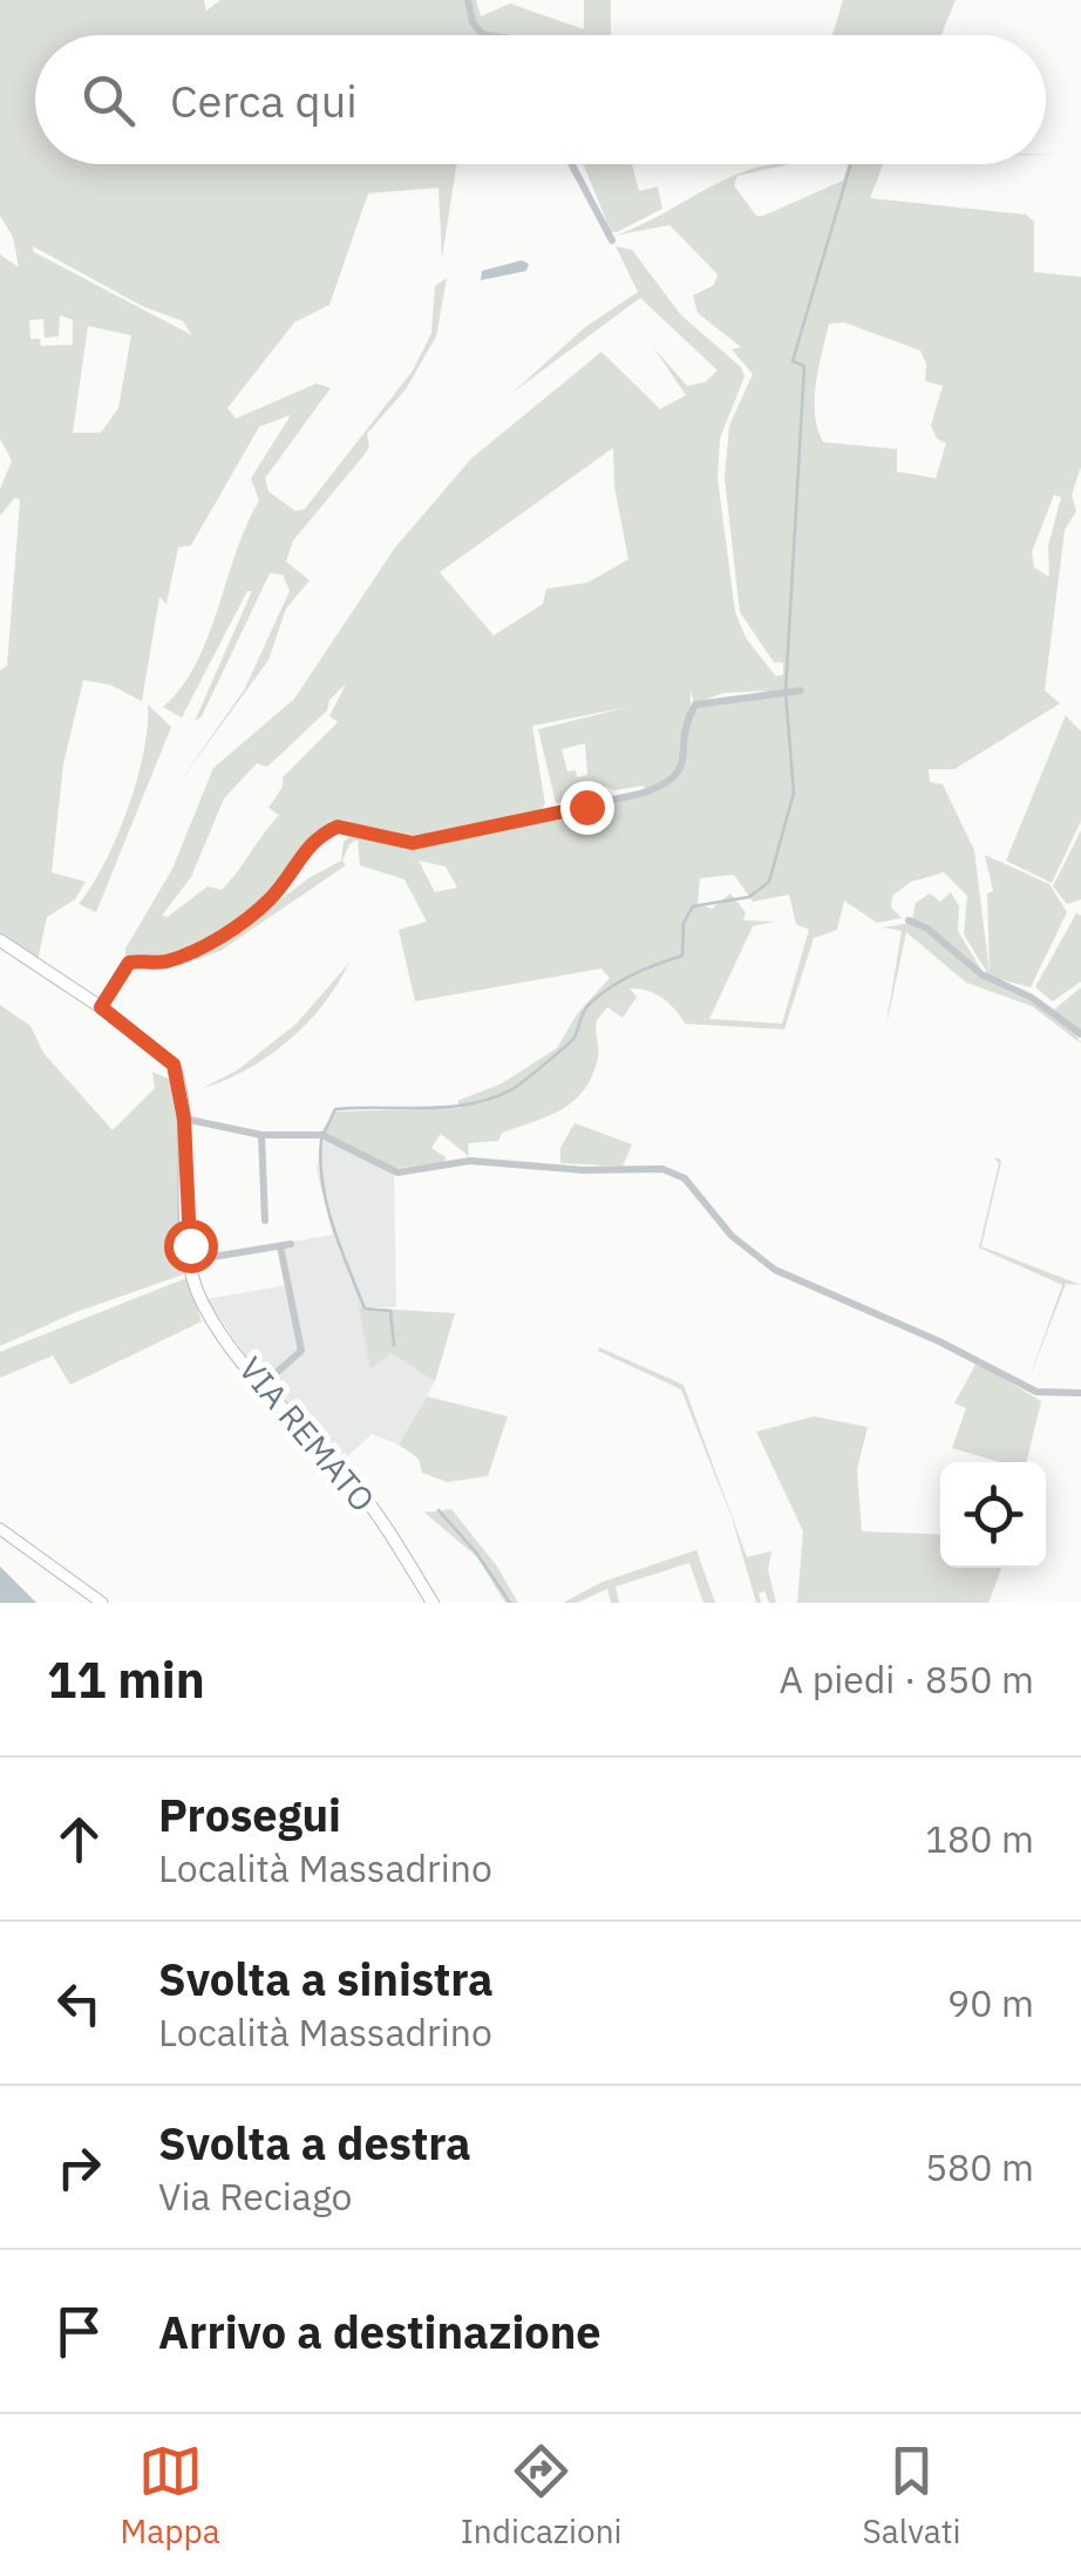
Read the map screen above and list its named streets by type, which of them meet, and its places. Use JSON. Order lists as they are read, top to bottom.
{
  "streets": {
    "main road": ["VIA REMATO"]
  },
  "page": {
    "search": "Cerca qui",
    "heading": ["11 min", "A piedi · 850 m"],
    "list": [
      ["Prosegui", "Località Massadrino", "180 m"],
      ["Svolta a sinistra", "Località Massadrino", "90 m"],
      ["Svolta a destra", "Via Reciago", "580 m"],
      "Arrivo a destinazione"
    ],
    "nav": ["Mappa", "Indicazioni", "Salvati"]
  }
}
